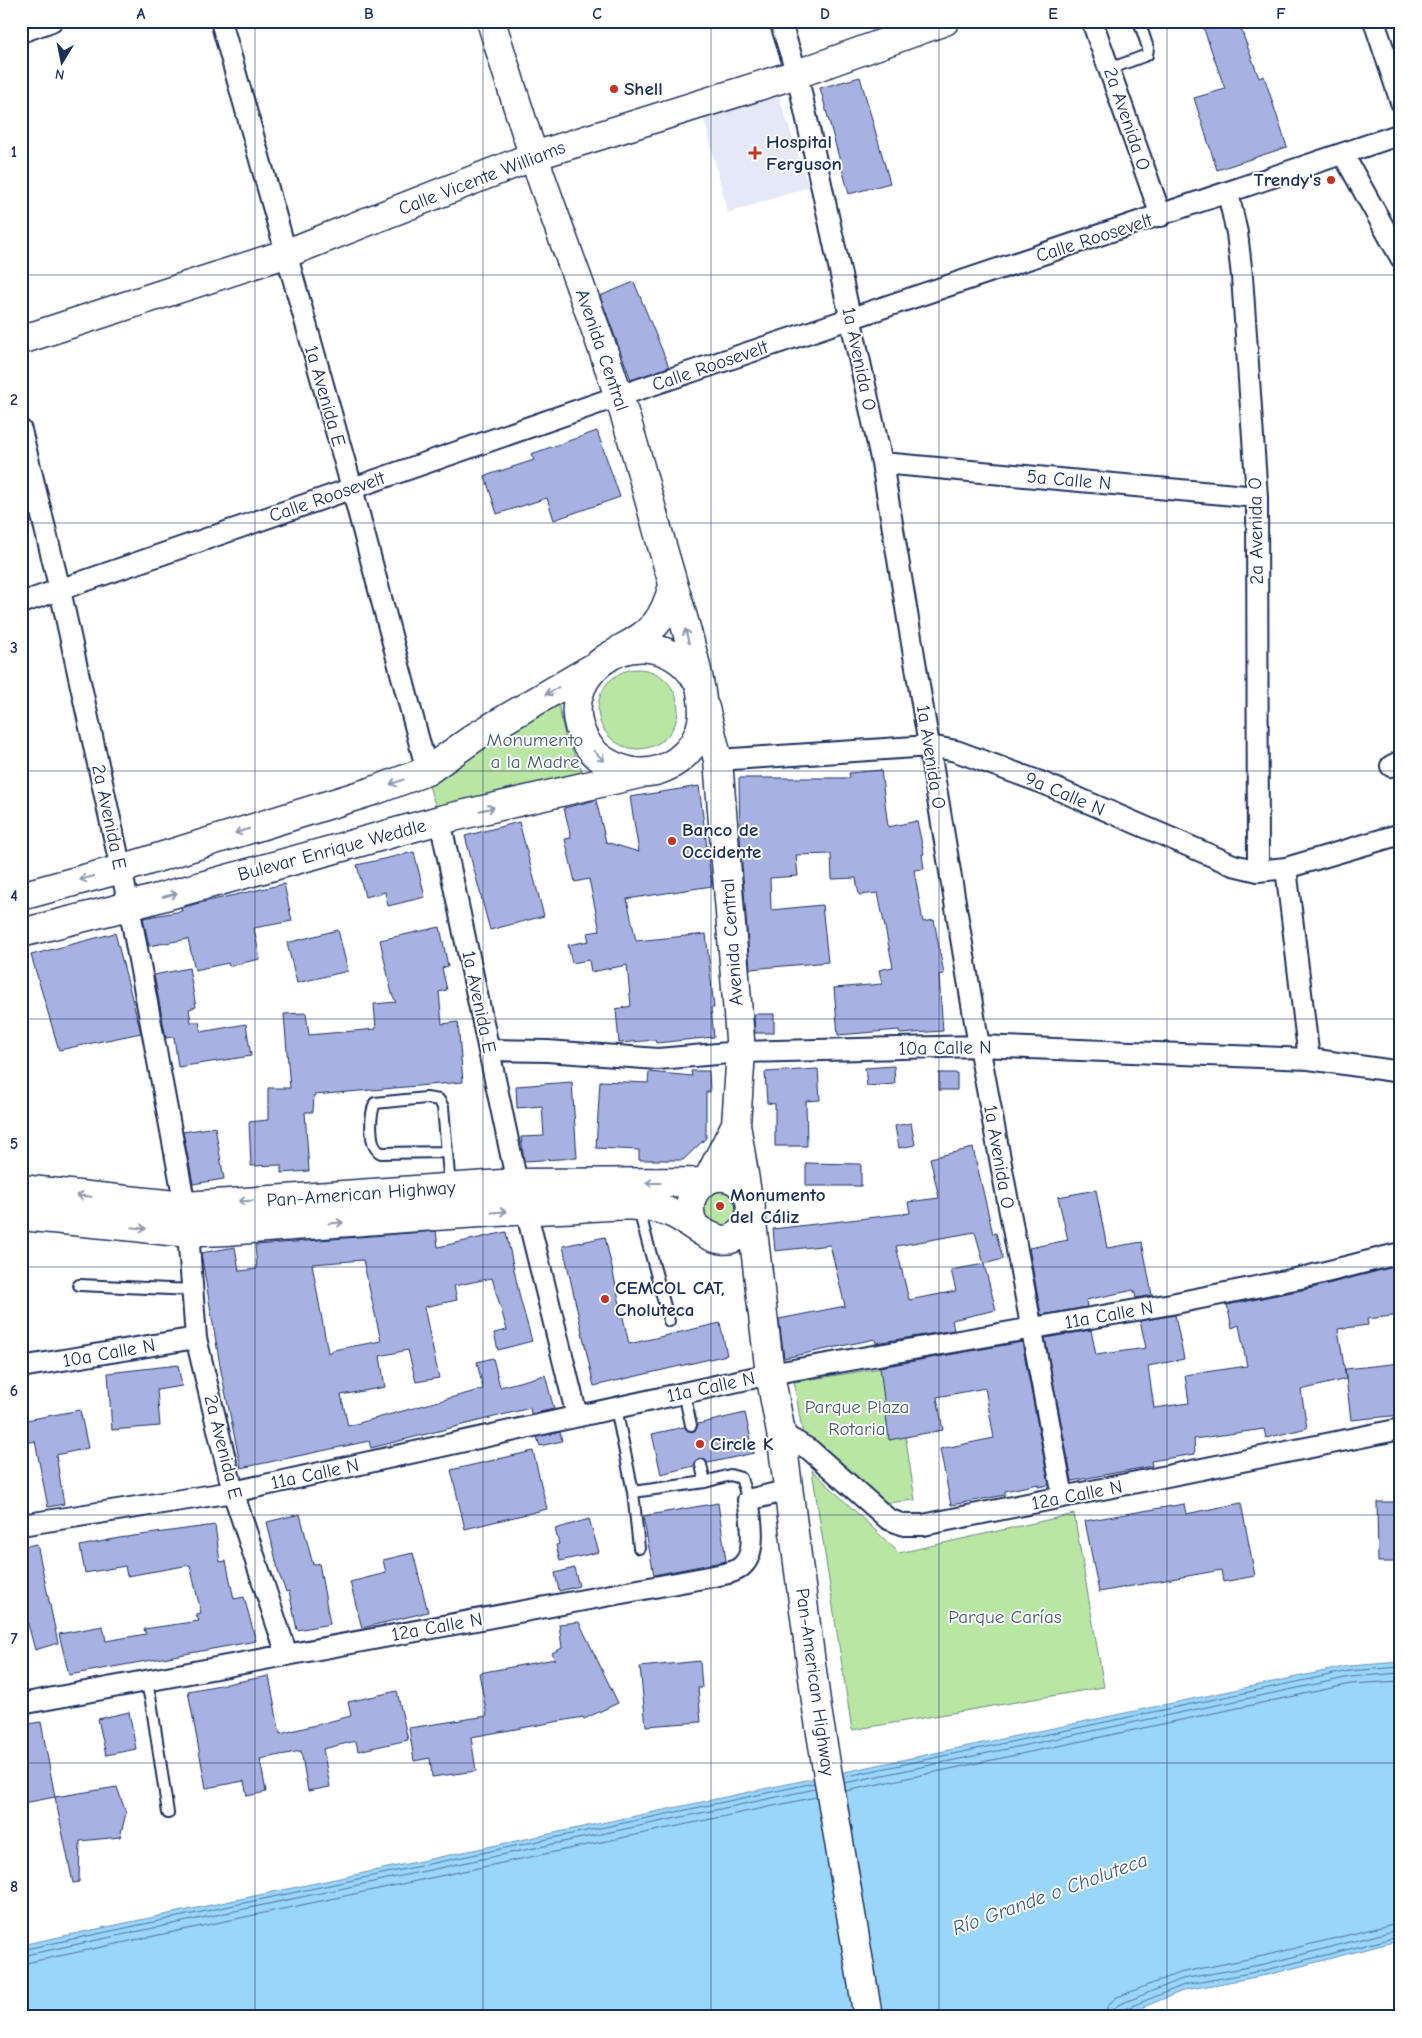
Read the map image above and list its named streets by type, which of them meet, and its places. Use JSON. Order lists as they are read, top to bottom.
{
  "streets": {
    "main road": [
      "Calle Vicente Williams",
      "Avenida Central",
      "Bulevar Enrique Weddle",
      "Pan-American Highway"
    ],
    "street": [
      "2a Avenida O",
      "Calle Roosevelt",
      "1a Avenida O",
      "1a Avenida E",
      "5a Calle N",
      "9a Calle N",
      "2a Avenida E",
      "10a Calle N",
      "11a Calle N",
      "12a Calle N"
    ]
  },
  "crossings": [
    ["2a Avenida O", "Calle Roosevelt"],
    ["2a Avenida O", "5a Calle N"],
    ["2a Avenida O", "9a Calle N"],
    ["Calle Vicente Williams", "Avenida Central"],
    ["Calle Vicente Williams", "1a Avenida O"],
    ["Calle Vicente Williams", "1a Avenida E"],
    ["Calle Roosevelt", "Avenida Central"],
    ["Calle Roosevelt", "1a Avenida O"],
    ["Calle Roosevelt", "1a Avenida E"],
    ["Calle Roosevelt", "2a Avenida E"],
    ["Avenida Central", "9a Calle N"],
    ["Avenida Central", "Bulevar Enrique Weddle"],
    ["Avenida Central", "10a Calle N"],
    ["Avenida Central", "Pan-American Highway"],
    ["1a Avenida O", "5a Calle N"],
    ["1a Avenida O", "9a Calle N"],
    ["1a Avenida O", "10a Calle N"],
    ["1a Avenida O", "11a Calle N"],
    ["1a Avenida O", "12a Calle N"],
    ["1a Avenida E", "Bulevar Enrique Weddle"],
    ["1a Avenida E", "10a Calle N"],
    ["1a Avenida E", "Pan-American Highway"],
    ["9a Calle N", "Bulevar Enrique Weddle"],
    ["2a Avenida E", "Bulevar Enrique Weddle"],
    ["2a Avenida E", "10a Calle N"],
    ["2a Avenida E", "Pan-American Highway"],
    ["2a Avenida E", "11a Calle N"],
    ["2a Avenida E", "12a Calle N"],
    ["Pan-American Highway", "11a Calle N"],
    ["Pan-American Highway", "12a Calle N"]
  ],
  "water": ["Río Grande o Choluteca"],
  "parks": ["Monumento a la Madre", "Parque Plaza Rotaria", "Parque Carías"],
  "places": {
    "other": [
      "Shell",
      "Trendy's",
      "Banco de Occidente",
      "Monumento del Cáliz",
      "CEMCOL CAT, Choluteca",
      "Circle K"
    ],
    "health": ["Hospital Ferguson"]
  },
  "north": "bottom",
  "grid": {
    "columns": [
      "A",
      "B",
      "C",
      "D",
      "E",
      "F"
    ],
    "rows": [
      "1",
      "2",
      "3",
      "4",
      "5",
      "6",
      "7",
      "8"
    ]
  }
}
